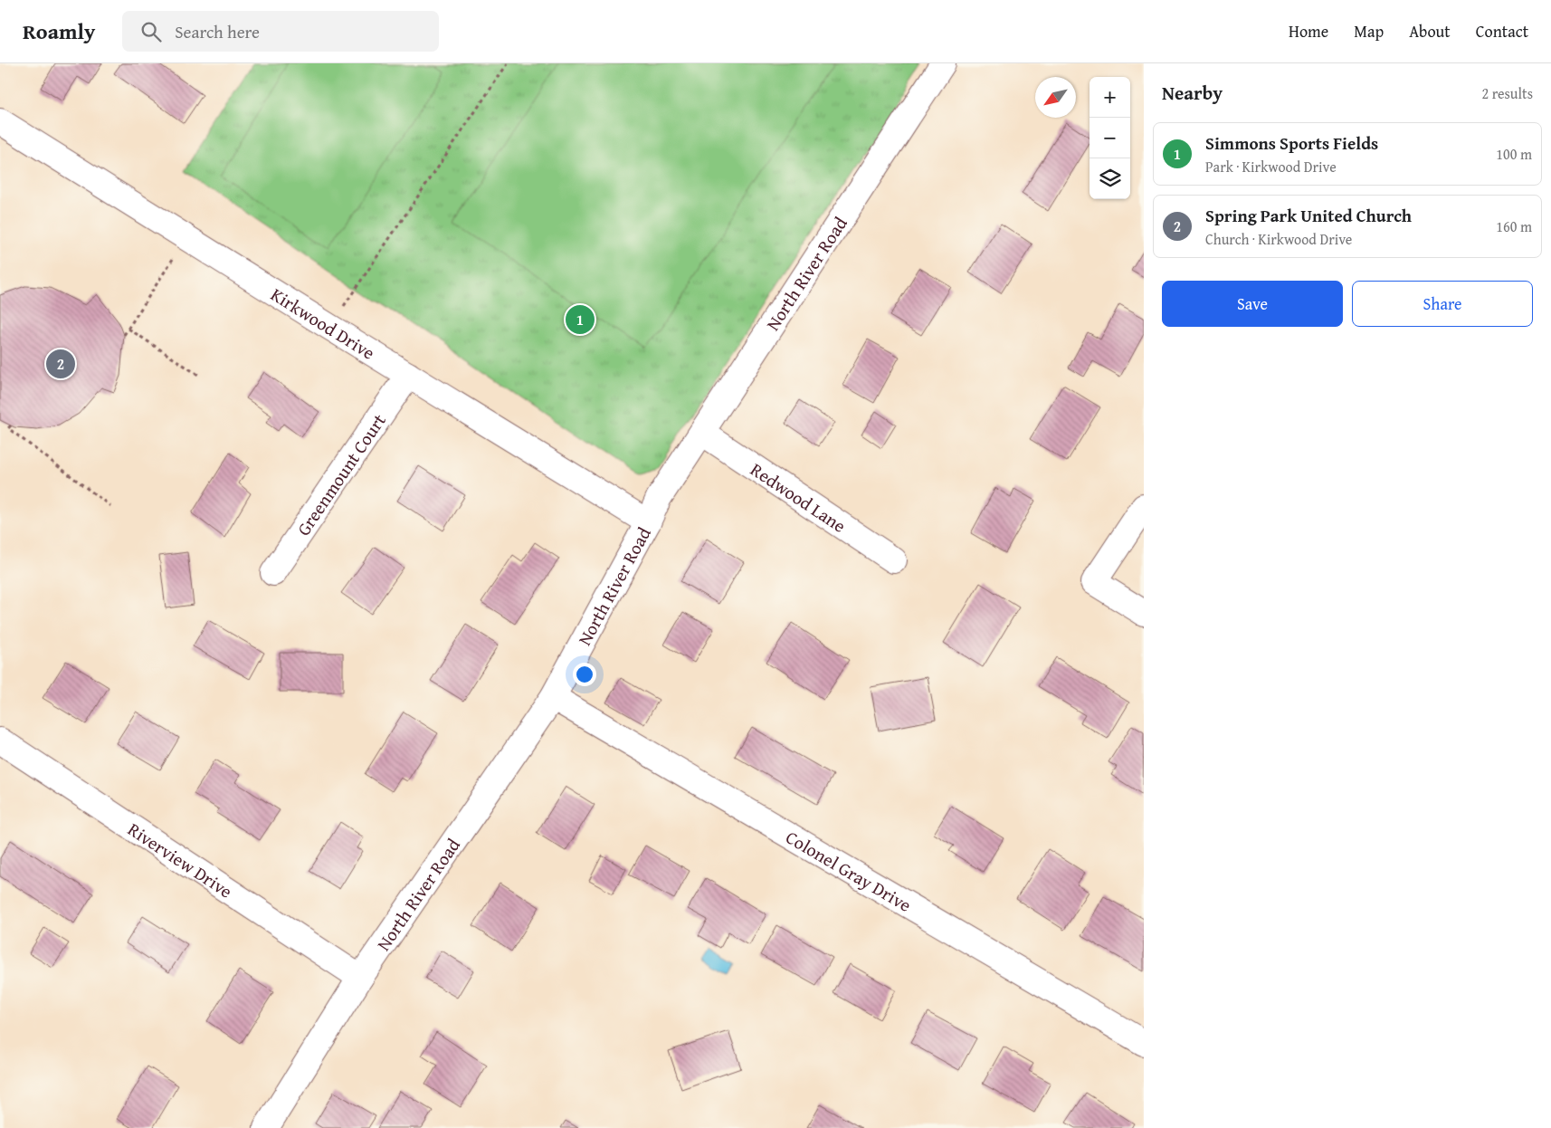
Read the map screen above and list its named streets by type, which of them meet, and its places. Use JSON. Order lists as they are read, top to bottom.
{
  "streets": {
    "street": [
      "North River Road",
      "Kirkwood Drive",
      "Greenmount Court",
      "Redwood Lane",
      "Riverview Drive",
      "Colonel Gray Drive"
    ]
  },
  "crossings": [
    ["North River Road", "Kirkwood Drive"],
    ["North River Road", "Redwood Lane"],
    ["North River Road", "Riverview Drive"],
    ["North River Road", "Colonel Gray Drive"],
    ["Kirkwood Drive", "Greenmount Court"]
  ],
  "north": "bottom left",
  "page": {
    "header": "Roamly",
    "search": "Search here",
    "nav": [
      "Home",
      "Map",
      "About",
      "Contact"
    ],
    "heading": ["Nearby", "2 results"],
    "map_buttons": ["+", "−"],
    "list": [
      {
        "mark": "1",
        "name": "Simmons Sports Fields",
        "note": "Park · Kirkwood Drive",
        "value": "100 m"
      },
      {
        "mark": "2",
        "name": "Spring Park United Church",
        "note": "Church · Kirkwood Drive",
        "value": "160 m"
      }
    ],
    "buttons": ["Save", "Share"],
    "pins": ["1", "2"]
  }
}
